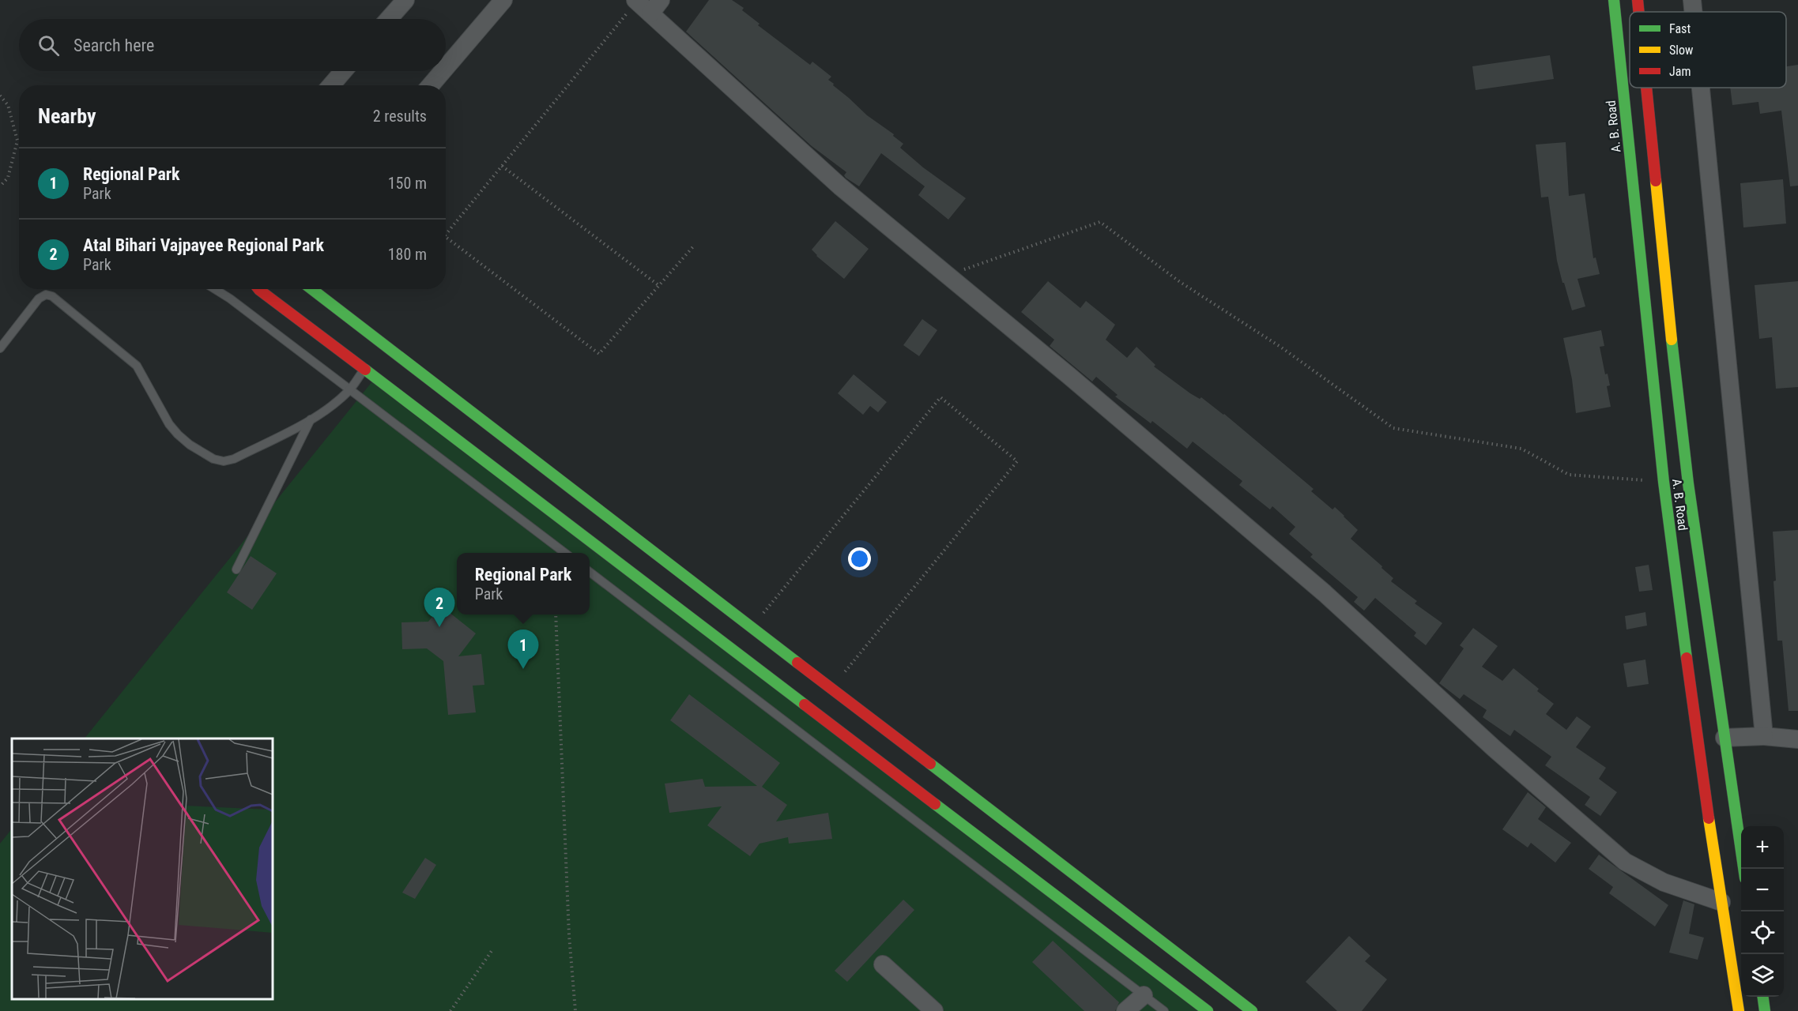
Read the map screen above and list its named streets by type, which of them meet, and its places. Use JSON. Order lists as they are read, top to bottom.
{
  "streets": {
    "street": ["A. B. Road"]
  },
  "legend": ["Fast", "Slow", "Jam"],
  "page": {
    "search": "Search here",
    "heading": ["Nearby", "2 results"],
    "list": [
      {
        "mark": "1",
        "name": "Regional Park",
        "note": "Park",
        "value": "150 m"
      },
      {
        "mark": "2",
        "name": "Atal Bihari Vajpayee Regional Park",
        "note": "Park",
        "value": "180 m"
      }
    ],
    "popup": ["Regional Park", "Park"],
    "pins": ["2", "1"],
    "map_buttons": ["+", "−"]
  }
}
